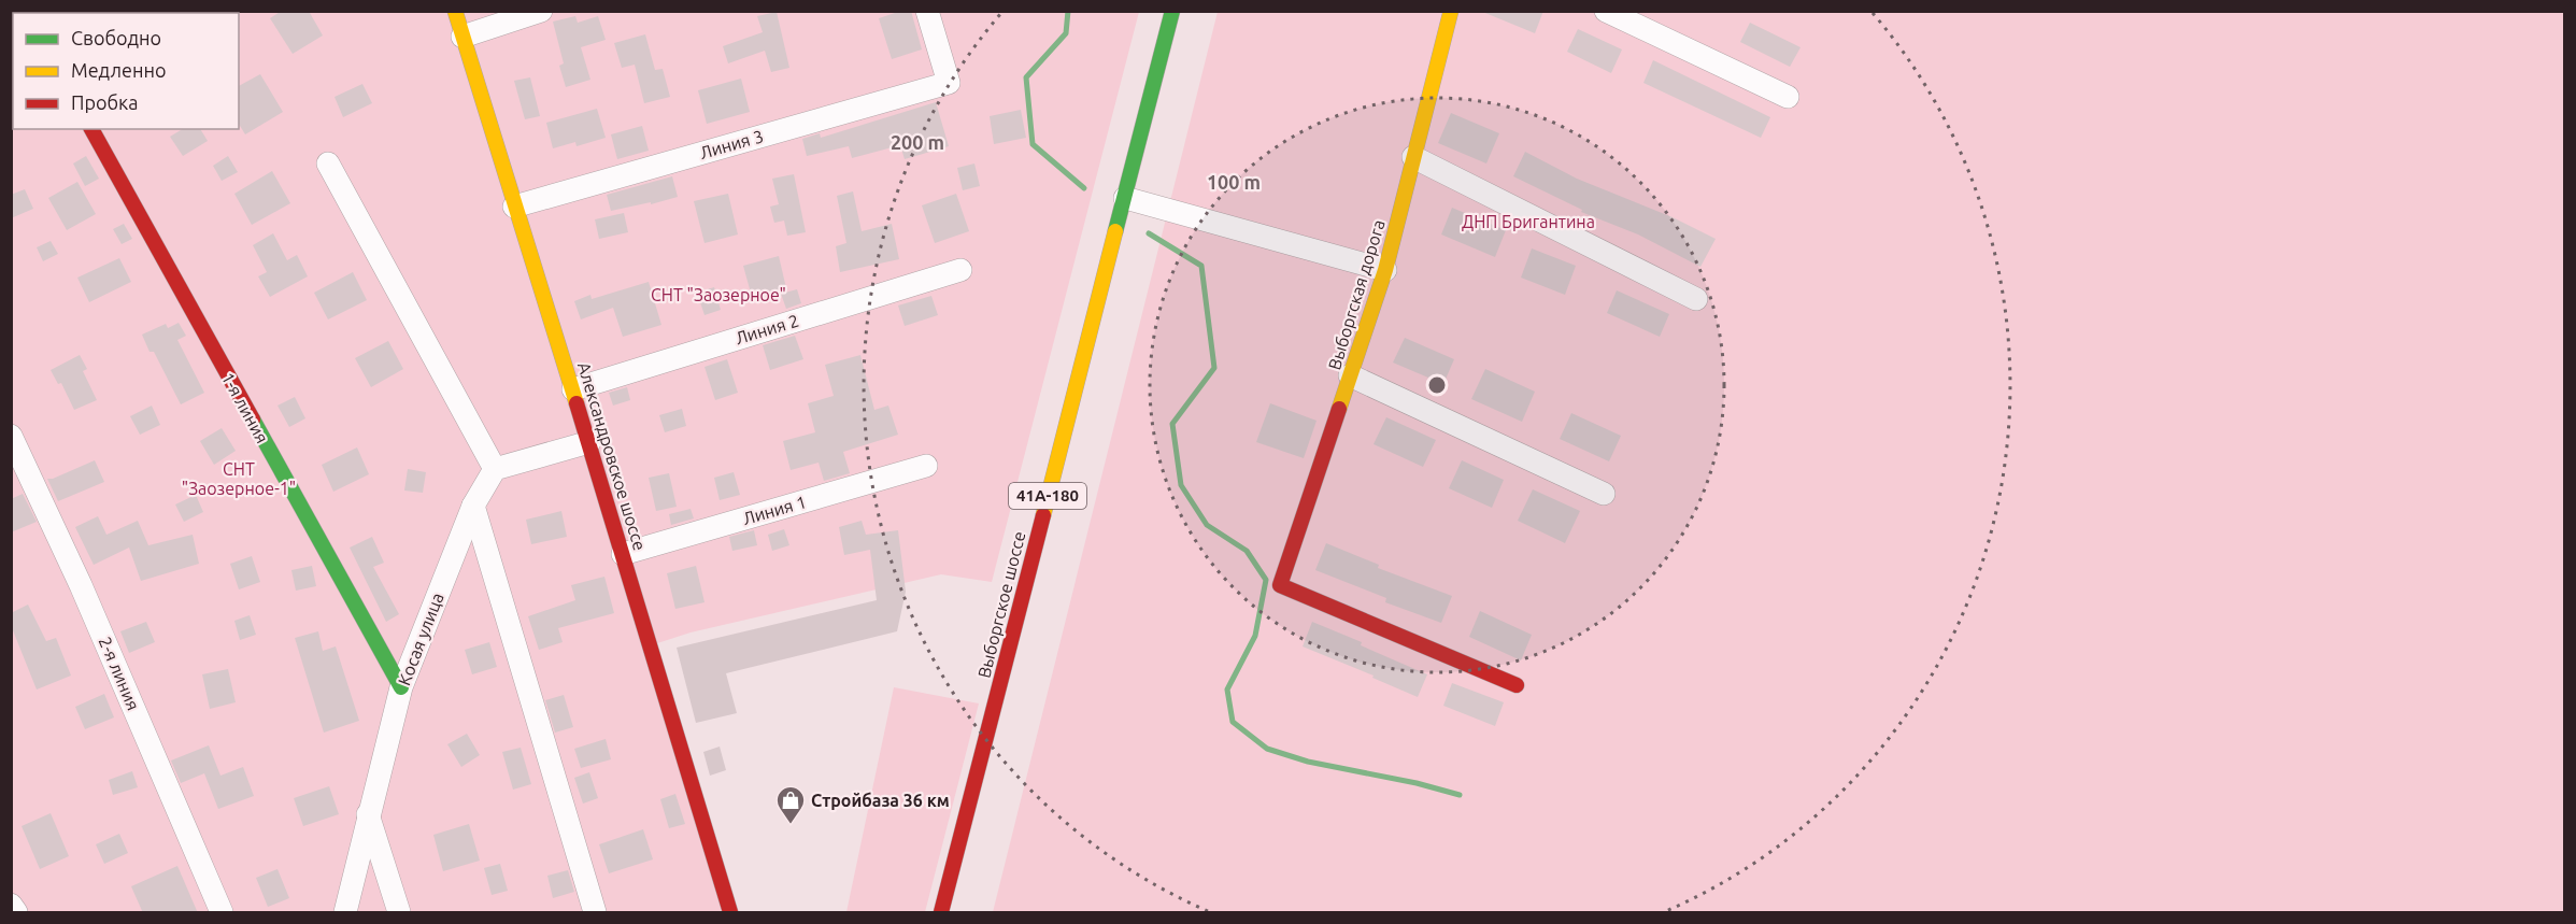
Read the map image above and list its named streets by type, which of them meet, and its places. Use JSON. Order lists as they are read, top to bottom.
{
  "streets": {
    "street": [
      "Линия 3",
      "Выборгская дорога",
      "Линия 2",
      "1-я линия",
      "Александровское шоссе",
      "41А-180",
      "Линия 1",
      "Выборгское шоссе",
      "Косая улица",
      "2-я линия"
    ]
  },
  "crossings": [
    ["Линия 3", "Александровское шоссе"],
    ["Линия 2", "Александровское шоссе"],
    ["1-я линия", "Косая улица"],
    ["Александровское шоссе", "Линия 1"]
  ],
  "parks": ["ДНП Бригантина", "СНТ \"Заозерное\"", "СНТ \"Заозерное-1\""],
  "places": {
    "shop": ["Стройбаза 36 км"]
  },
  "legend": ["Свободно", "Медленно", "Пробка"],
  "rings": ["200 m", "100 m"]
}
